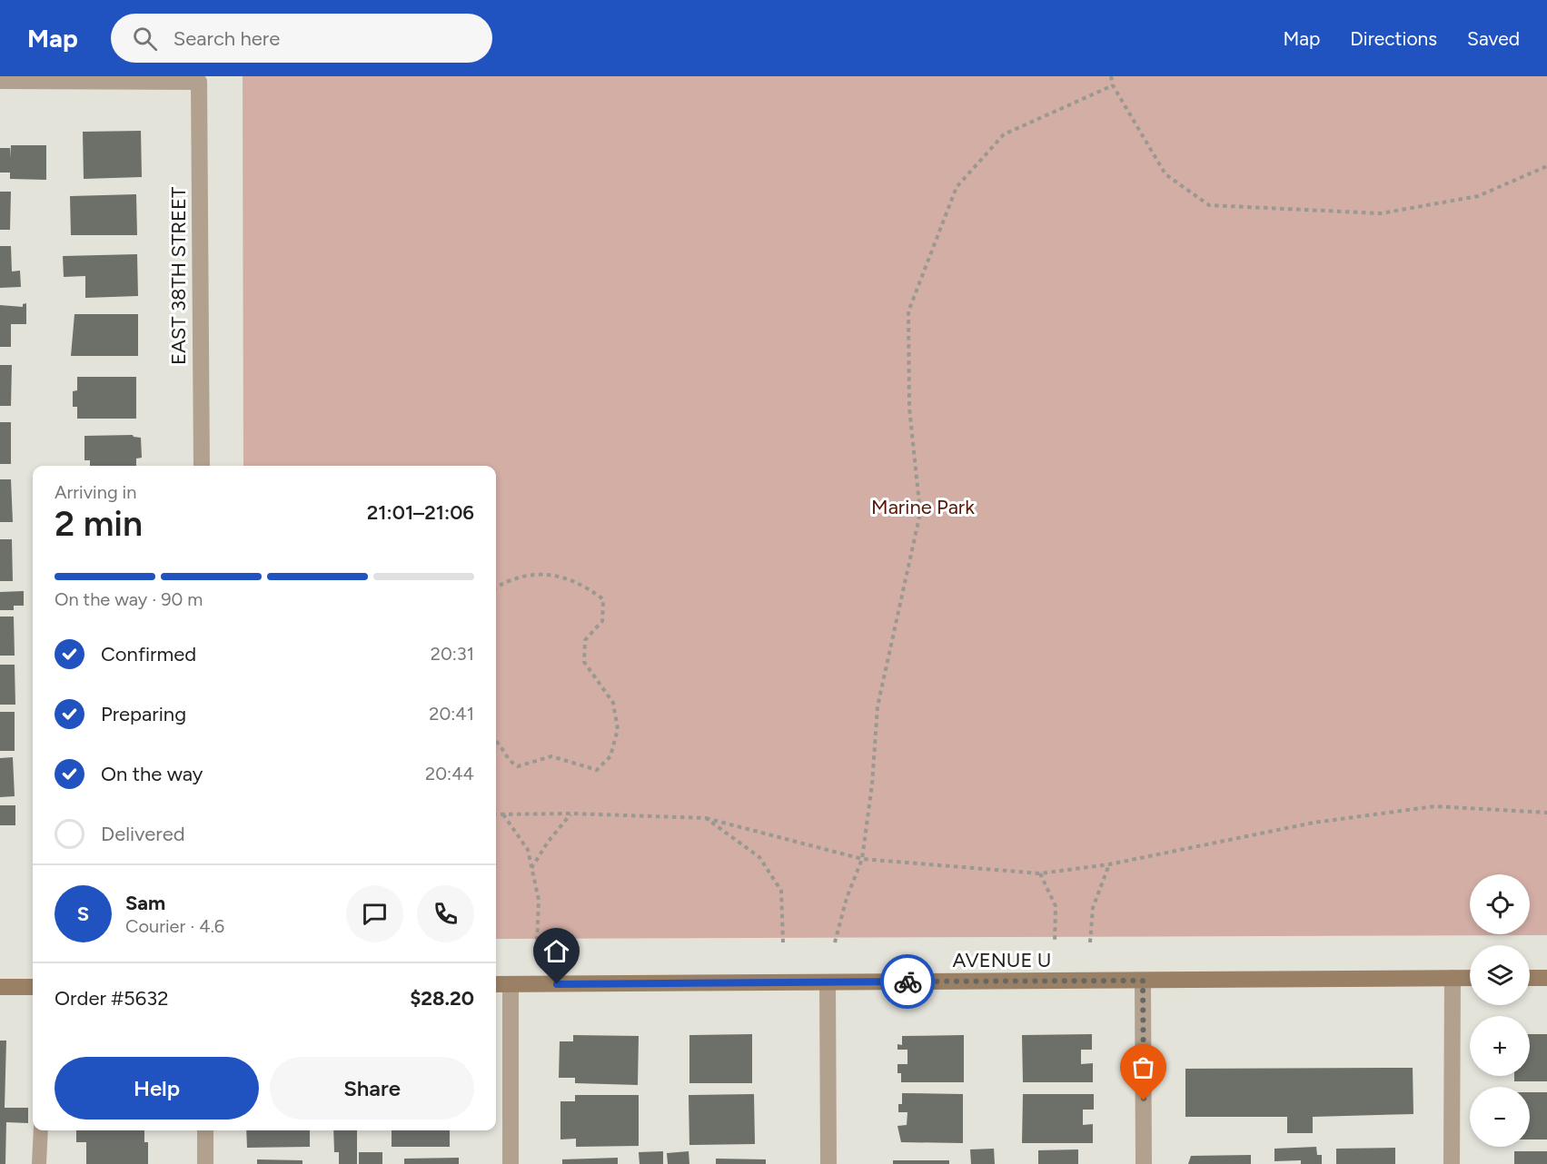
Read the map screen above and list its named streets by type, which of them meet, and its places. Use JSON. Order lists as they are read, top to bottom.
{
  "streets": {
    "main road": ["AVENUE U"],
    "street": ["EAST 38TH STREET"]
  },
  "parks": ["Marine Park"],
  "page": {
    "header": "Map",
    "search": "Search here",
    "nav": ["Map", "Directions", "Saved"],
    "heading": ["2 min", "Arriving in", "21:01–21:06"],
    "panel": [
      "Sam",
      "Courier · 4.6",
      "Order #5632",
      "$28.20"
    ],
    "bar": "On the way · 90 m",
    "list": [
      ["Confirmed", "20:31"],
      ["Preparing", "20:41"],
      ["On the way", "20:44"],
      "Delivered"
    ],
    "map_buttons": ["+", "−"],
    "round": "S",
    "buttons": ["Help", "Share"]
  }
}
